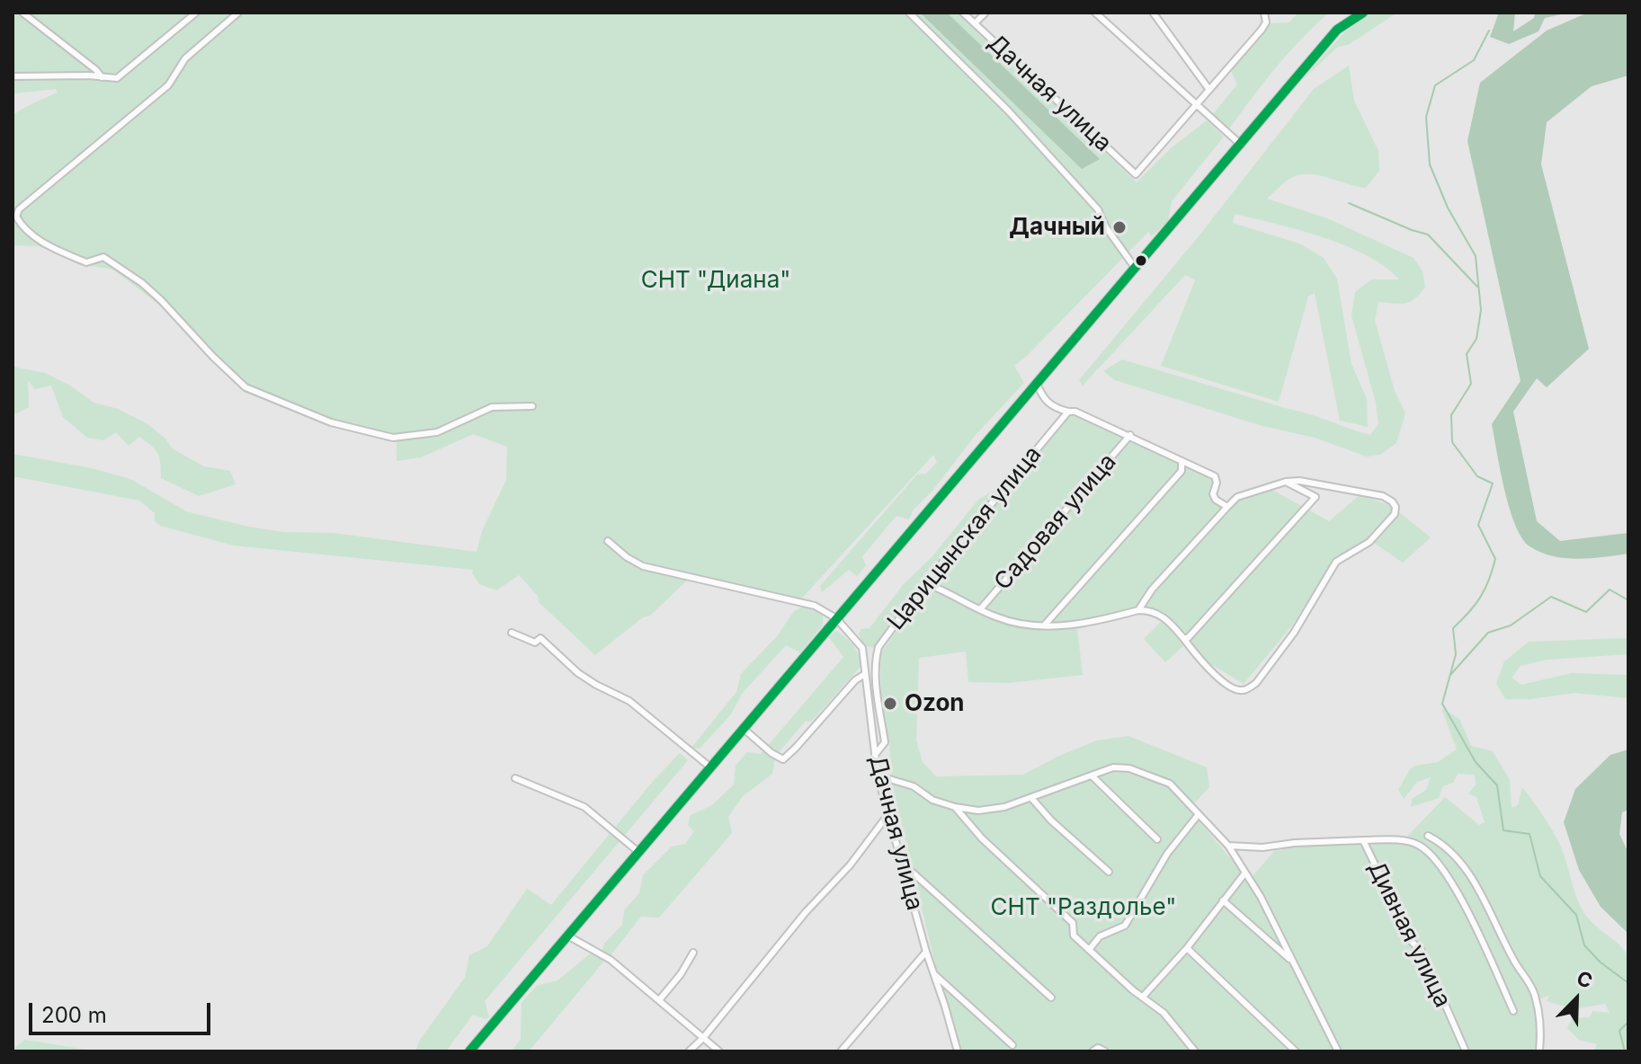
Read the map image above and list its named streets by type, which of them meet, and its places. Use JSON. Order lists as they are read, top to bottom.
{
  "streets": {
    "street": [
      "Дачная улица",
      "Садовая улица",
      "Царицынская улица",
      "Дивная улица"
    ]
  },
  "crossings": [
    ["Дачная улица", "Царицынская улица"]
  ],
  "parks": ["СНТ \"Диана\"", "СНТ \"Раздолье\""],
  "places": ["Дачный", "Ozon"],
  "scale_bar": "200 m",
  "north": "top right"
}
